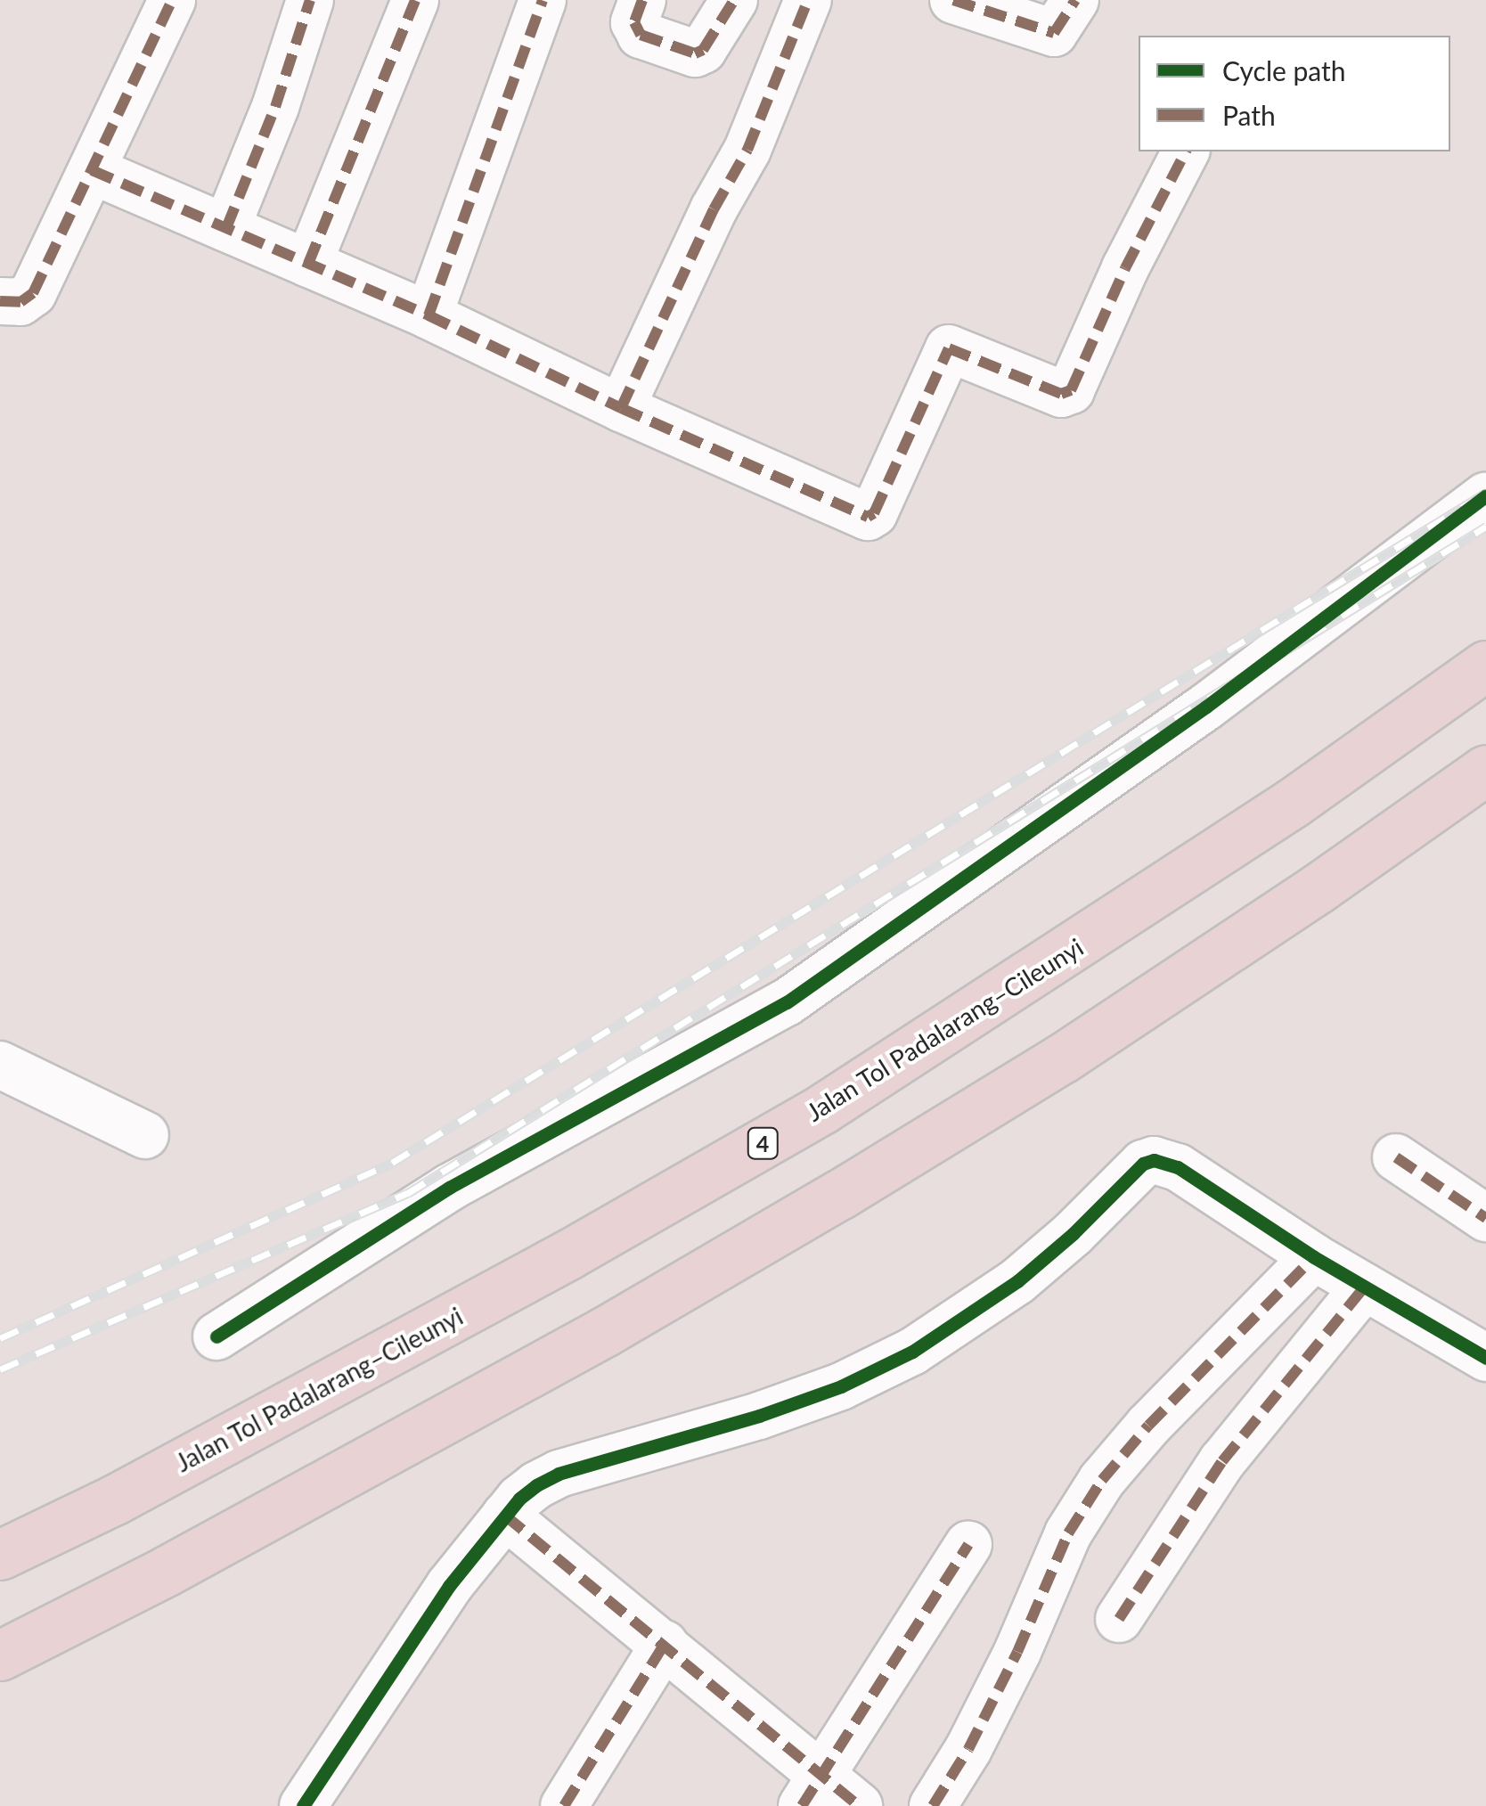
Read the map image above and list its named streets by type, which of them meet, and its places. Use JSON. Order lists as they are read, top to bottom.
{
  "streets": {
    "highway": ["Jalan Tol Padalarang–Cileunyi", "4"]
  },
  "legend": ["Cycle path", "Path"]
}
